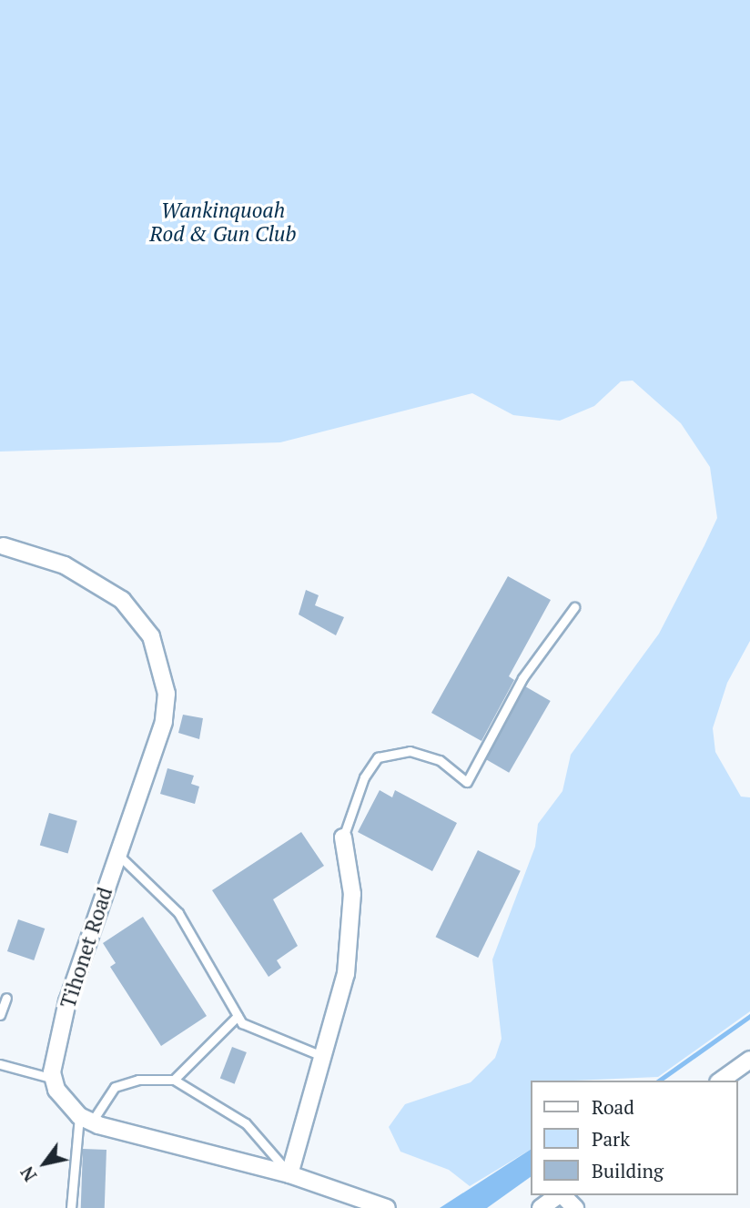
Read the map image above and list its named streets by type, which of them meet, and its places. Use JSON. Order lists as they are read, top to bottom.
{
  "streets": {
    "street": ["Tihonet Road"]
  },
  "parks": ["Wankinquoah Rod & Gun Club"],
  "legend": ["Road", "Park", "Building"],
  "north": "bottom left"
}
